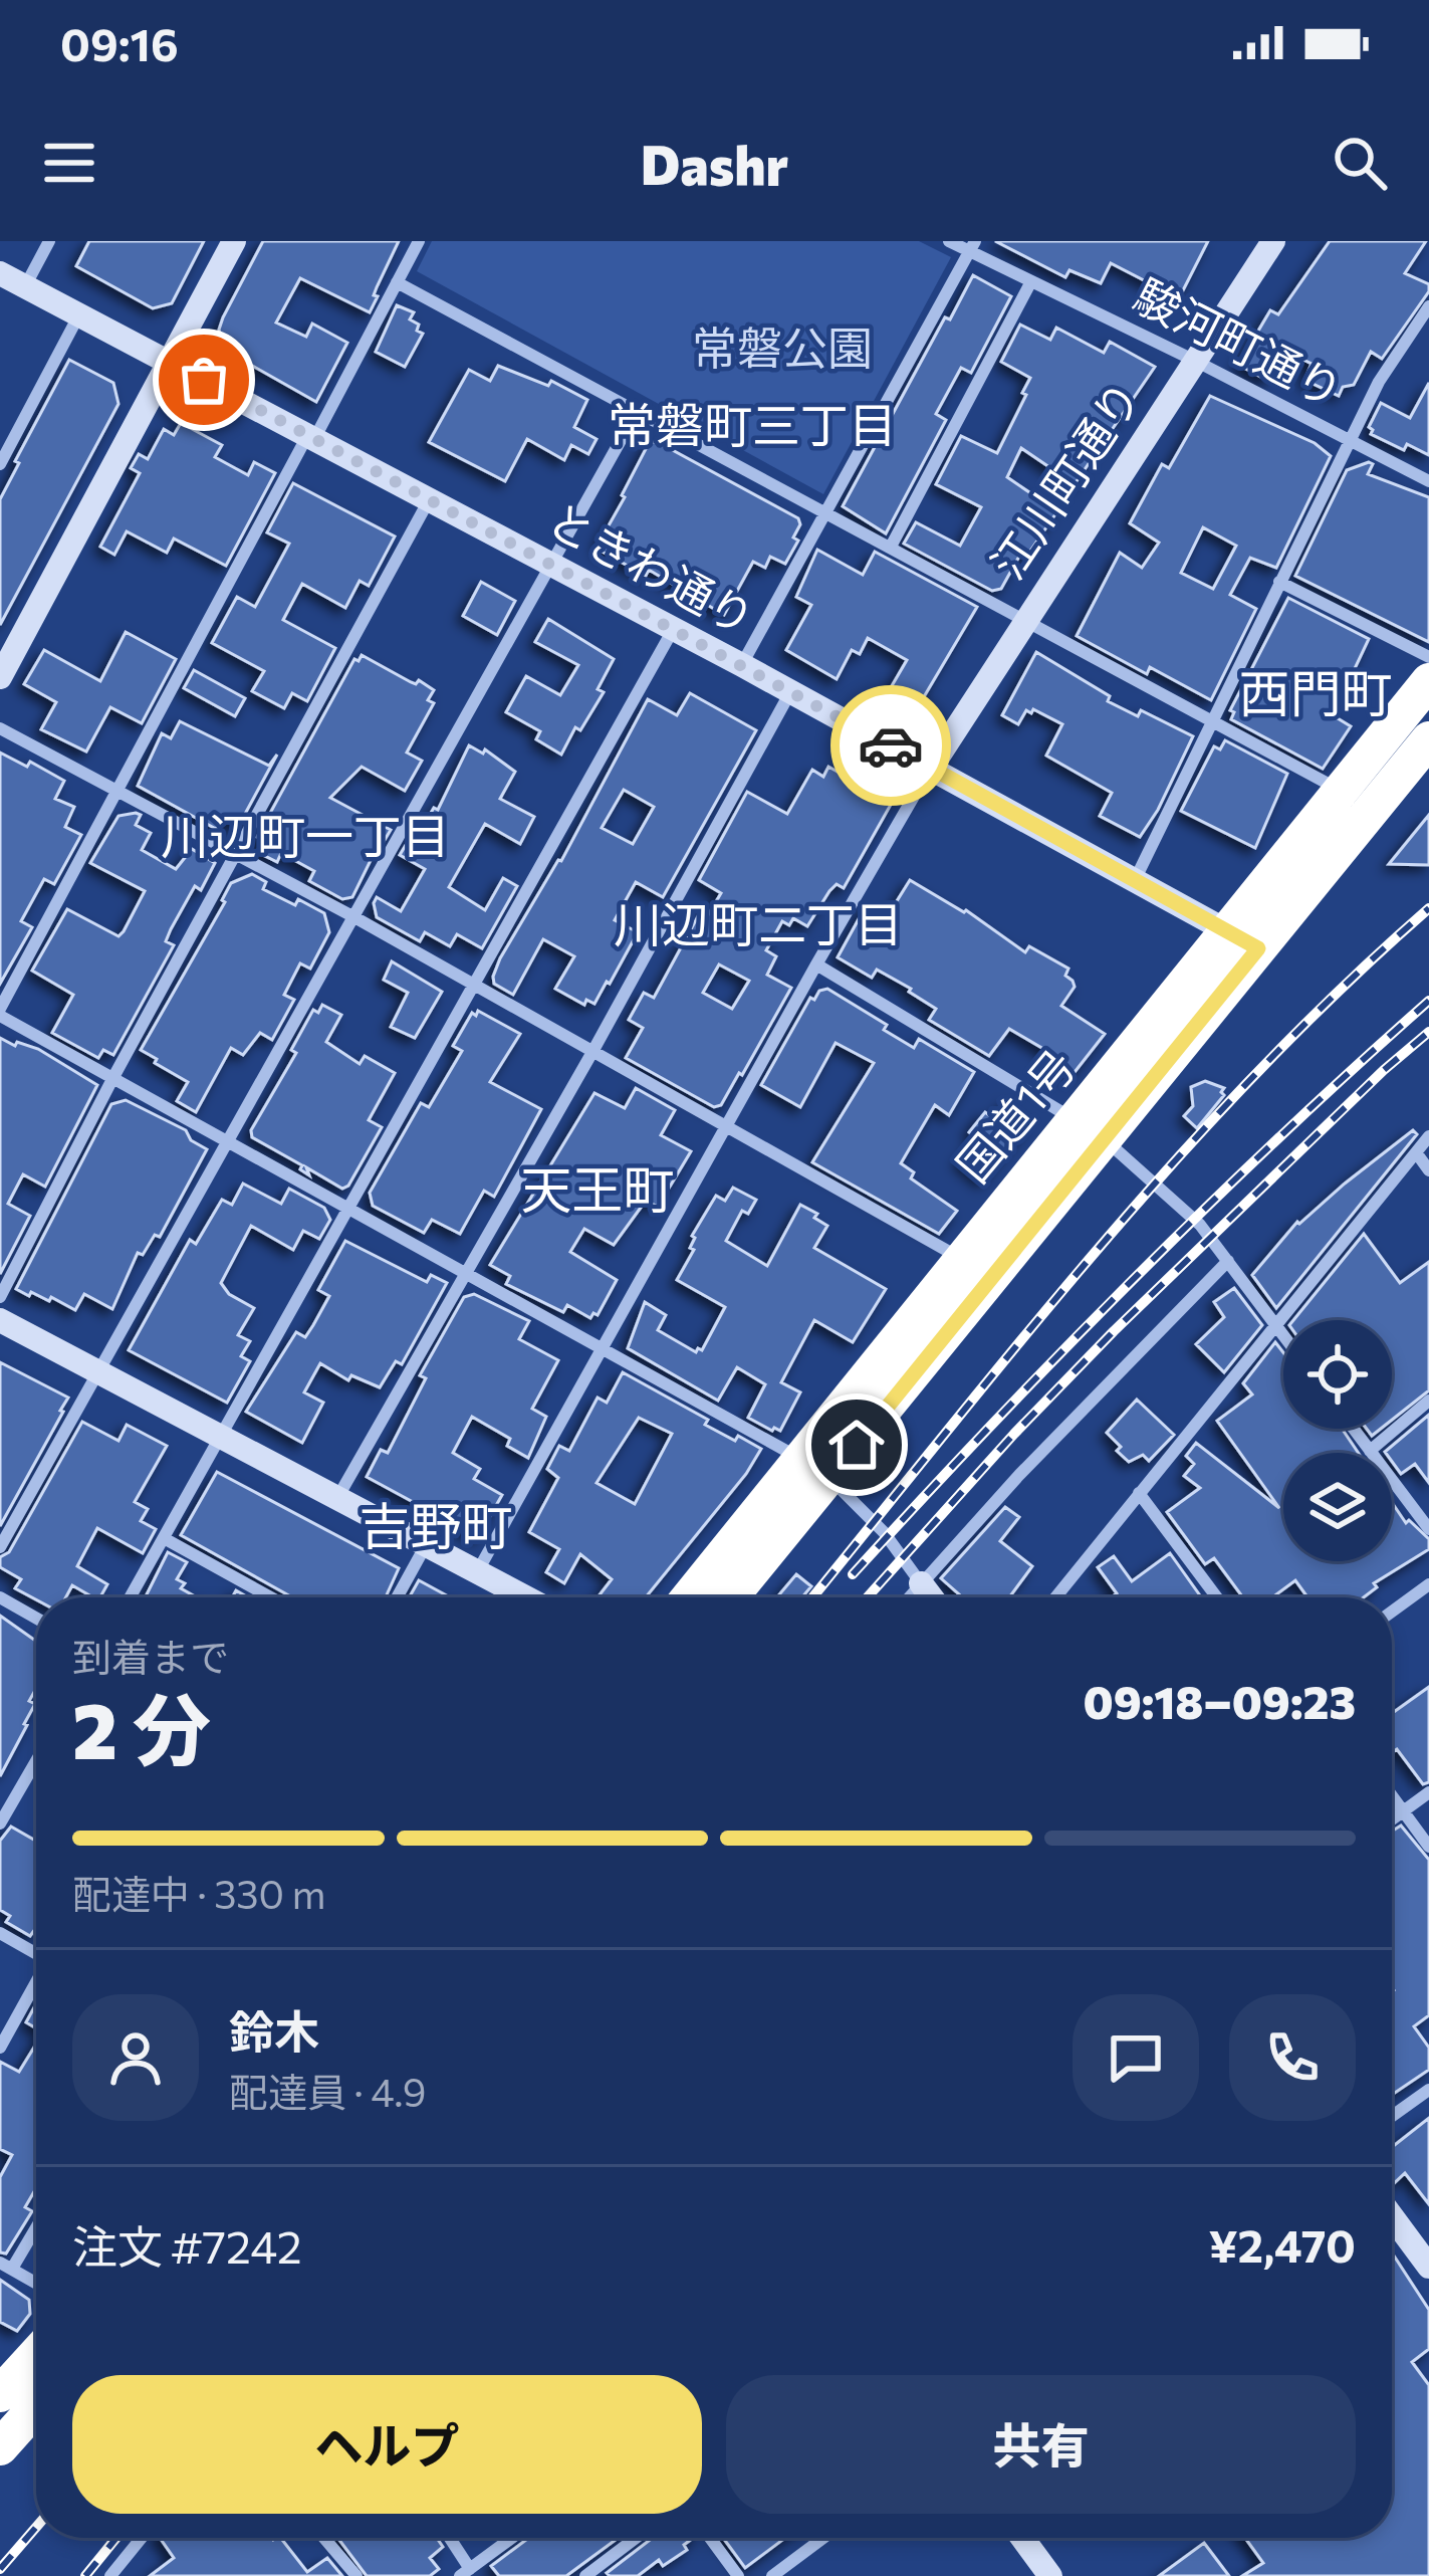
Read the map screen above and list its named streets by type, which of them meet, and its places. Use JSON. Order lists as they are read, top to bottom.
{
  "streets": {
    "highway": ["国道1号"],
    "street": ["駿河町通り", "江川町通り", "ときわ通り"]
  },
  "crossings": [
    ["駿河町通り", "江川町通り"],
    ["江川町通り", "ときわ通り"],
    ["ときわ通り", "国道1号"]
  ],
  "districts": [
    "常磐町三丁目",
    "西門町",
    "川辺町一丁目",
    "川辺町二丁目",
    "天王町",
    "吉野町"
  ],
  "parks": ["常磐公園"],
  "page": {
    "status": "09:16",
    "header": "Dashr",
    "heading": ["2 分", "到着まで", "09:18–09:23"],
    "panel": [
      "鈴木",
      "配達員 · 4.9",
      "注文 #7242",
      "¥2,470"
    ],
    "bar": "配達中 · 330 m",
    "buttons": ["ヘルプ", "共有"]
  }
}
